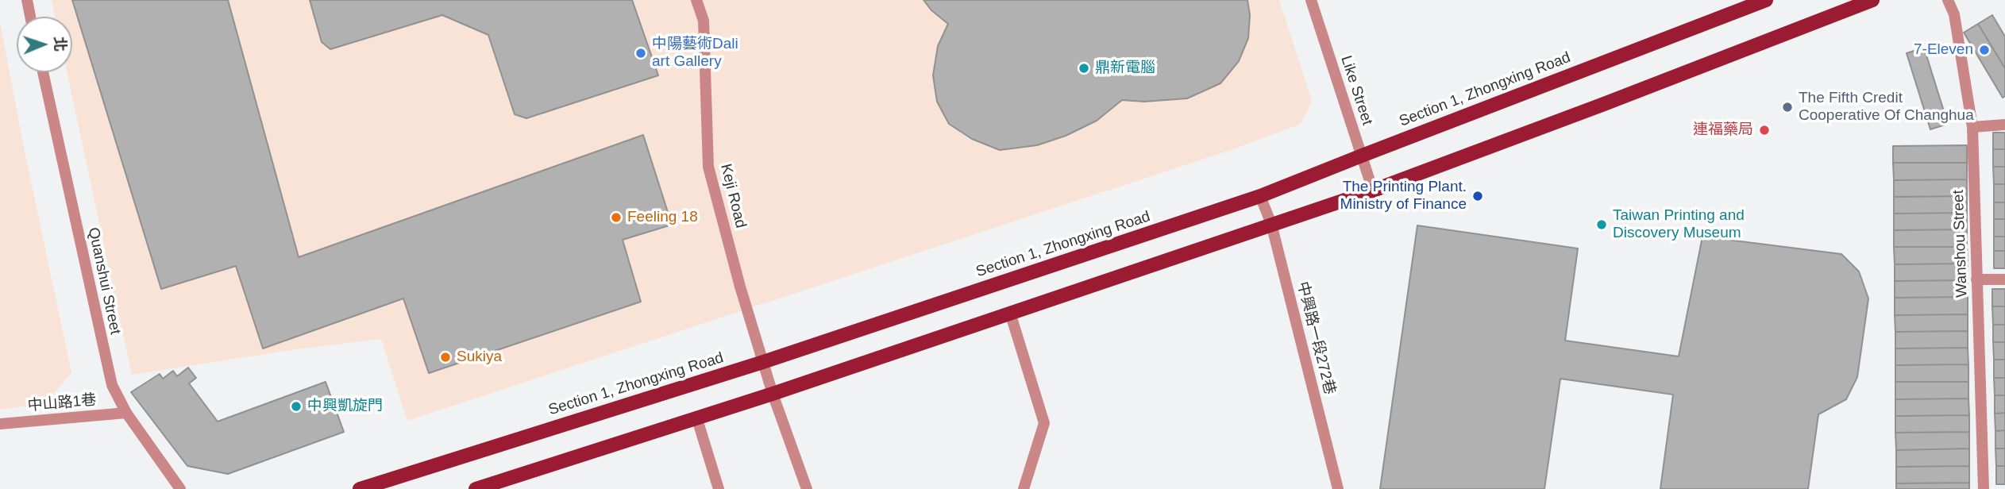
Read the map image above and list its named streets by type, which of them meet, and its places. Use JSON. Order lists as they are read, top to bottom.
{
  "streets": {
    "main road": ["Section 1, Zhongxing Road"],
    "street": [
      "Like Street",
      "Keji Road",
      "Wanshou Street",
      "Quanshui Street",
      "中興路一段272巷",
      "中山路1巷"
    ]
  },
  "crossings": [
    ["Section 1, Zhongxing Road", "Like Street"],
    ["Section 1, Zhongxing Road", "Keji Road"],
    ["Section 1, Zhongxing Road", "中興路一段272巷"],
    ["Quanshui Street", "中山路1巷"]
  ],
  "places": [
    "7-Eleven",
    "中陽藝術Dali art Gallery",
    "鼎新電腦",
    "The Fifth Credit Cooperative Of Changhua",
    "連福藥局",
    "The Printing Plant. Ministry of Finance",
    "Feeling 18",
    "Taiwan Printing and Discovery Museum",
    "Sukiya",
    "中興凱旋門"
  ],
  "north": "right"
}
